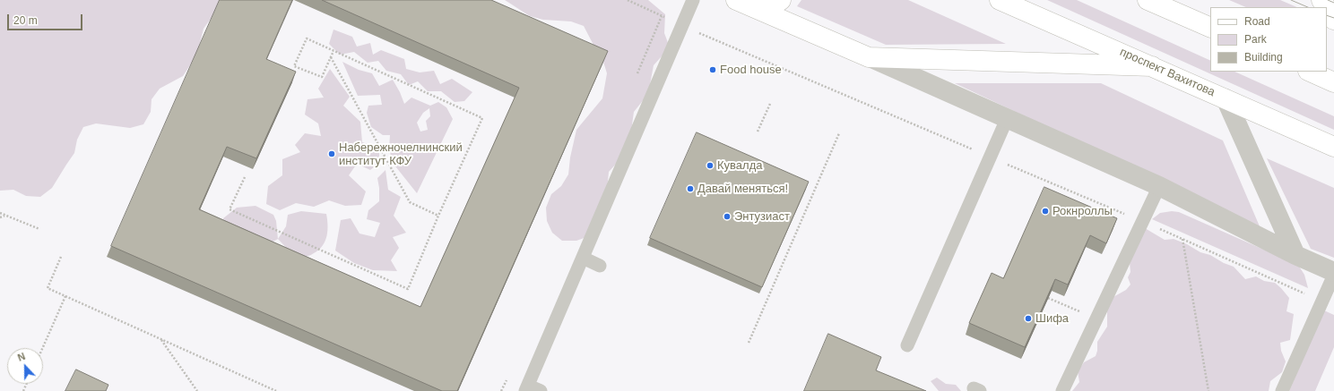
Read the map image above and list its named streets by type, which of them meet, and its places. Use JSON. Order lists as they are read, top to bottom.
{
  "streets": {
    "main road": ["проспект Вахитова"]
  },
  "places": [
    "Food house",
    "Набережночелнинский институт КФУ",
    "Кувалда",
    "Давай меняться!",
    "Рокнроллы",
    "Энтузиаст",
    "Шифа"
  ],
  "legend": ["Road", "Park", "Building"],
  "scale_bar": "20 m",
  "north": "top"
}
